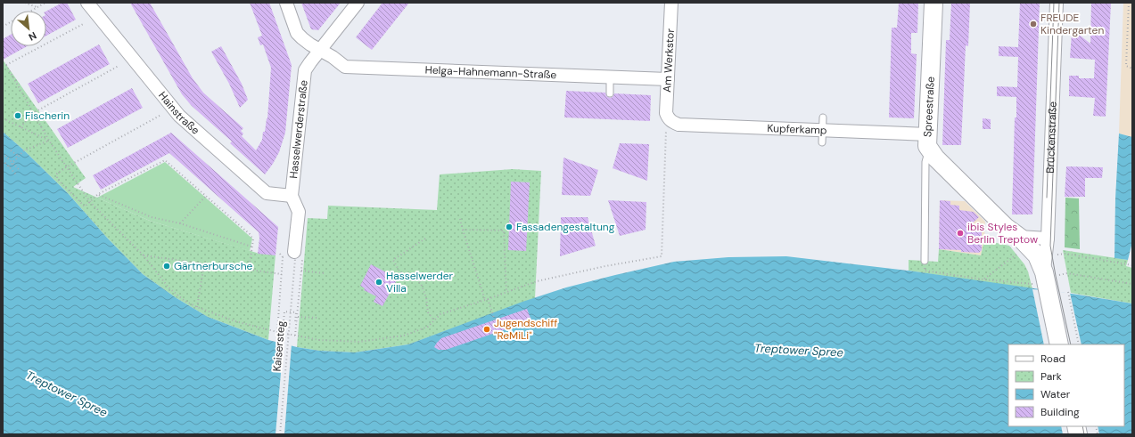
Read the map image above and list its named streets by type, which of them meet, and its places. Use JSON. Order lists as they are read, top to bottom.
{
  "streets": {
    "main road": ["Spreestraße"],
    "street": [
      "Am Werkstor",
      "Helga-Hahnemann-Straße",
      "Hainstraße",
      "Hasselwerderstraße",
      "Kupferkamp",
      "Brückenstraße"
    ],
    "path": ["Kaisersteg"]
  },
  "crossings": [
    ["Am Werkstor", "Helga-Hahnemann-Straße"],
    ["Am Werkstor", "Kupferkamp"],
    ["Helga-Hahnemann-Straße", "Hasselwerderstraße"],
    ["Spreestraße", "Kupferkamp"],
    ["Spreestraße", "Brückenstraße"],
    ["Hainstraße", "Hasselwerderstraße"],
    ["Hasselwerderstraße", "Kaisersteg"]
  ],
  "water": ["Treptower Spree"],
  "places": [
    "FREUDE Kindergarten",
    "Fischerin",
    "Fassadengestaltung",
    "ibis Styles Berlin Treptow",
    "Gärtnerbursche",
    "Hasselwerder Villa",
    "Jugendschiff \"ReMiLi\""
  ],
  "legend": [
    "Road",
    "Park",
    "Water",
    "Building"
  ],
  "north": "bottom right"
}
